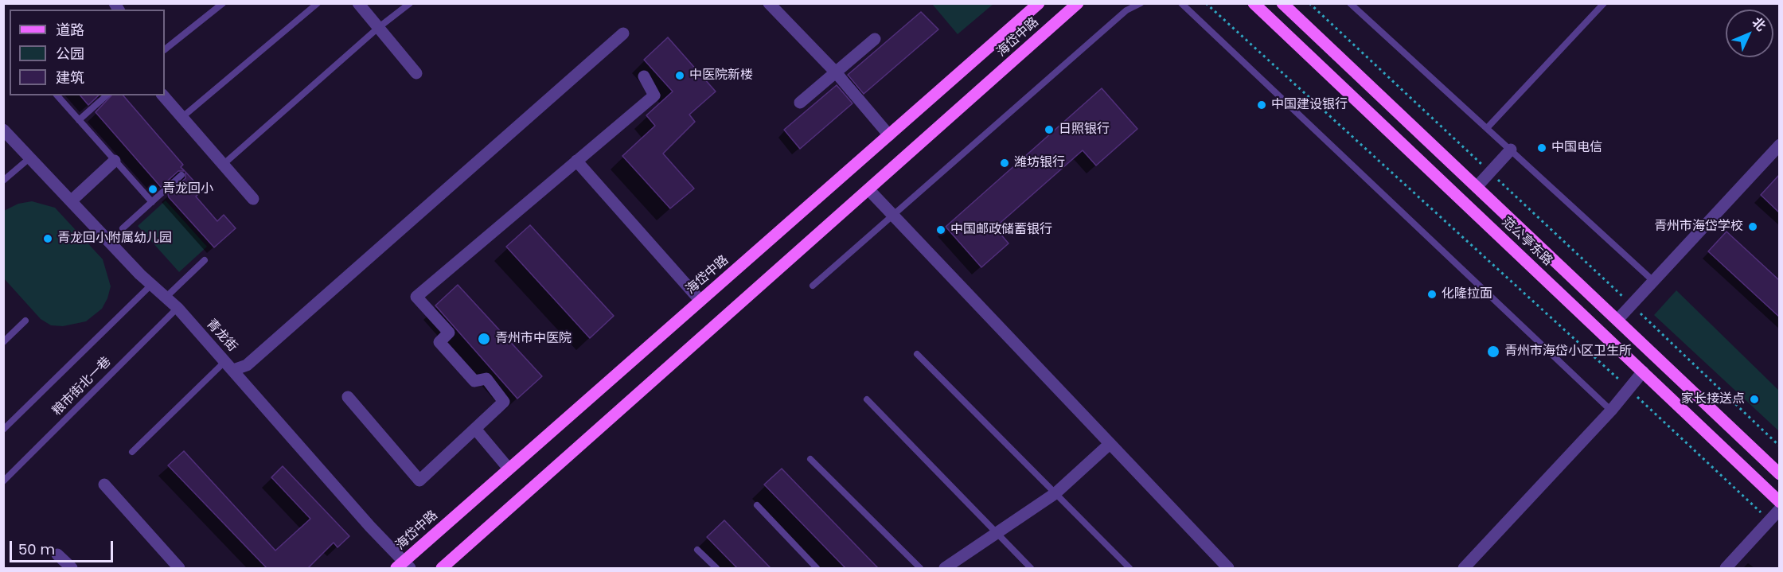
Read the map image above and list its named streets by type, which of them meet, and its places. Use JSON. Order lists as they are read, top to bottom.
{
  "streets": {
    "main road": ["海岱中路", "范公亭东路"],
    "street": ["青龙街"],
    "lane": ["粮市街北一巷"]
  },
  "crossings": [
    ["海岱中路", "青龙街"],
    ["青龙街", "粮市街北一巷"]
  ],
  "places": [
    "中医院新楼",
    "中国建设银行",
    "日照银行",
    "中国电信",
    "潍坊银行",
    "青龙回小",
    "青州市海岱学校",
    "中国邮政储蓄银行",
    "青龙回小附属幼儿园",
    "化隆拉面",
    "青州市中医院",
    "青州市海岱小区卫生所",
    "家长接送点"
  ],
  "legend": ["道路", "公园", "建筑"],
  "scale_bar": "50 m",
  "north": "top right"
}
